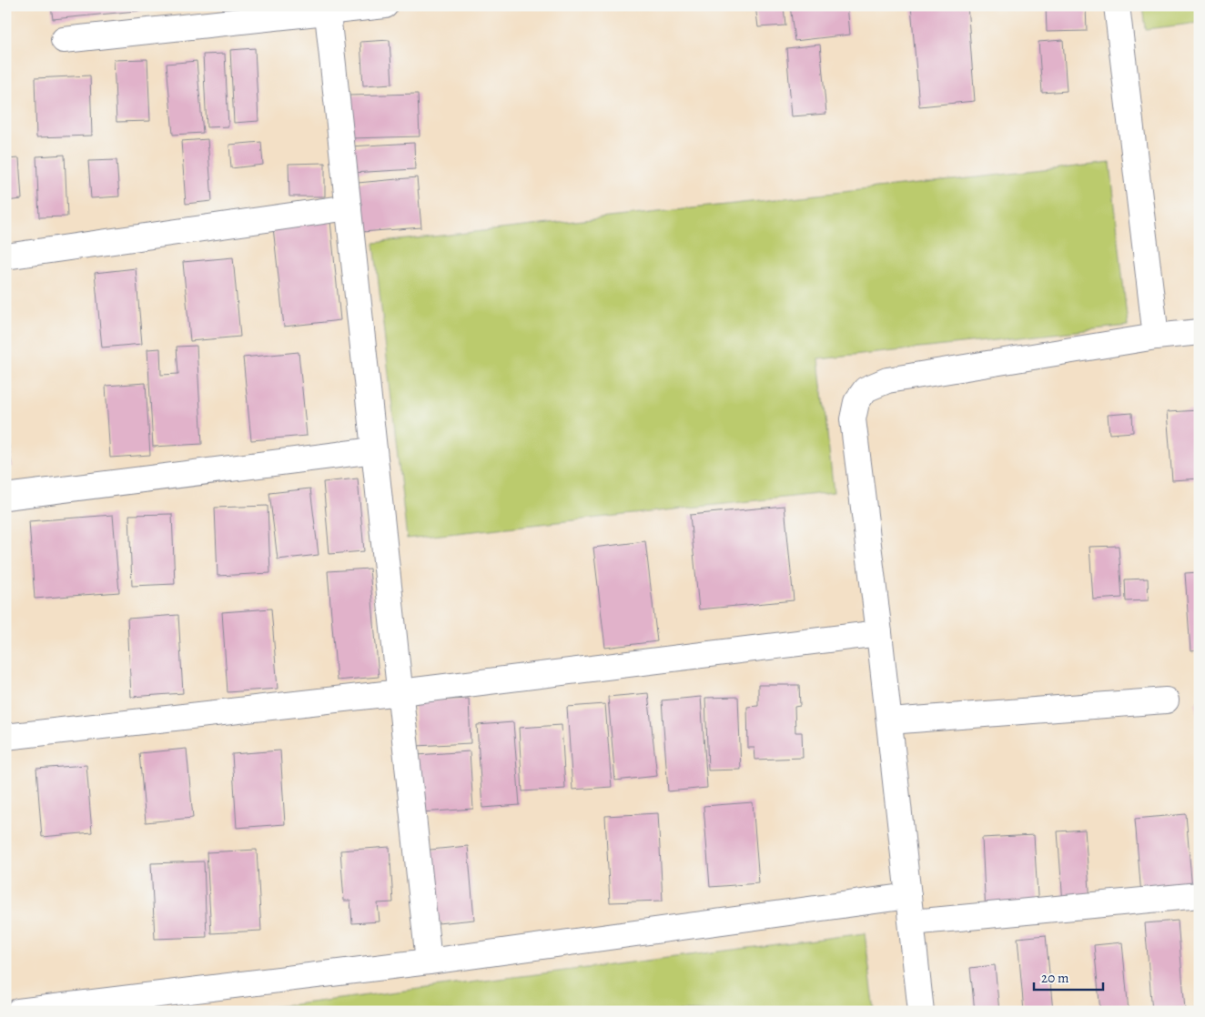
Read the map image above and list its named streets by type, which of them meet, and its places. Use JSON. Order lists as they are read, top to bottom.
{
  "scale_bar": "20 m"
}
